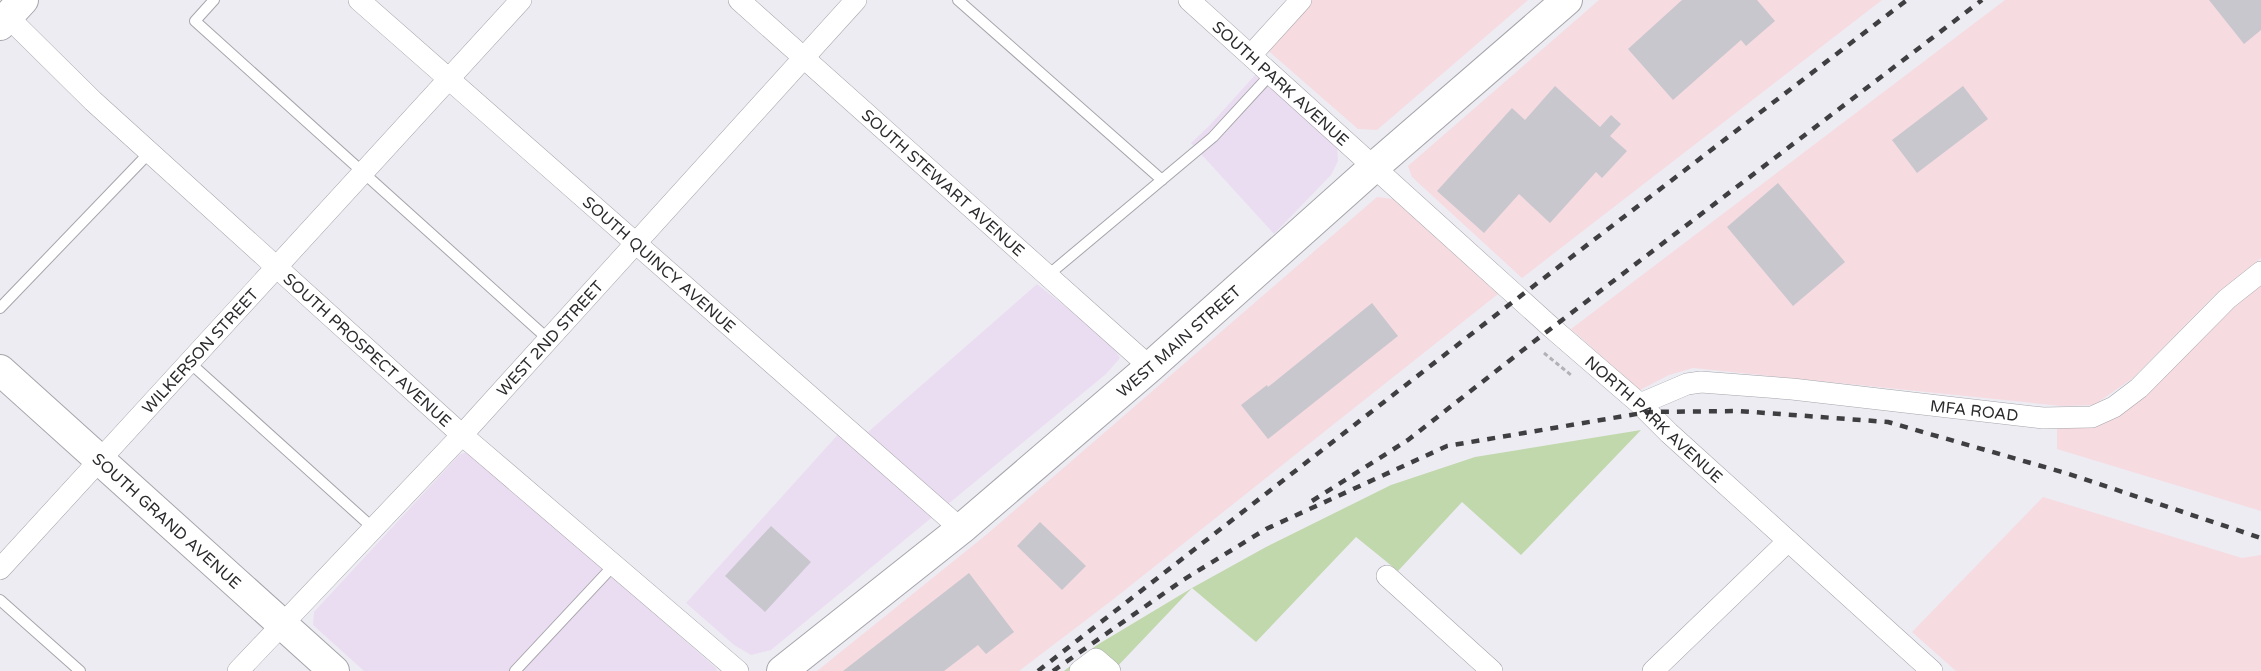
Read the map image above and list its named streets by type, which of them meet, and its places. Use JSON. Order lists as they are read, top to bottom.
{
  "streets": {
    "main road": ["WEST MAIN STREET", "SOUTH GRAND AVENUE"],
    "street": [
      "SOUTH PARK AVENUE",
      "SOUTH STEWART AVENUE",
      "SOUTH QUINCY AVENUE",
      "WEST 2ND STREET",
      "WILKERSON STREET",
      "SOUTH PROSPECT AVENUE",
      "MFA ROAD",
      "NORTH PARK AVENUE"
    ]
  },
  "crossings": [
    ["SOUTH PARK AVENUE", "WEST MAIN STREET"],
    ["SOUTH PARK AVENUE", "NORTH PARK AVENUE"],
    ["SOUTH STEWART AVENUE", "WEST 2ND STREET"],
    ["SOUTH STEWART AVENUE", "WEST MAIN STREET"],
    ["SOUTH QUINCY AVENUE", "WEST 2ND STREET"],
    ["SOUTH QUINCY AVENUE", "WEST MAIN STREET"],
    ["SOUTH QUINCY AVENUE", "WILKERSON STREET"],
    ["WEST 2ND STREET", "SOUTH PROSPECT AVENUE"],
    ["WEST 2ND STREET", "SOUTH GRAND AVENUE"],
    ["WEST MAIN STREET", "NORTH PARK AVENUE"],
    ["WILKERSON STREET", "SOUTH PROSPECT AVENUE"],
    ["WILKERSON STREET", "SOUTH GRAND AVENUE"],
    ["MFA ROAD", "NORTH PARK AVENUE"]
  ]
}
